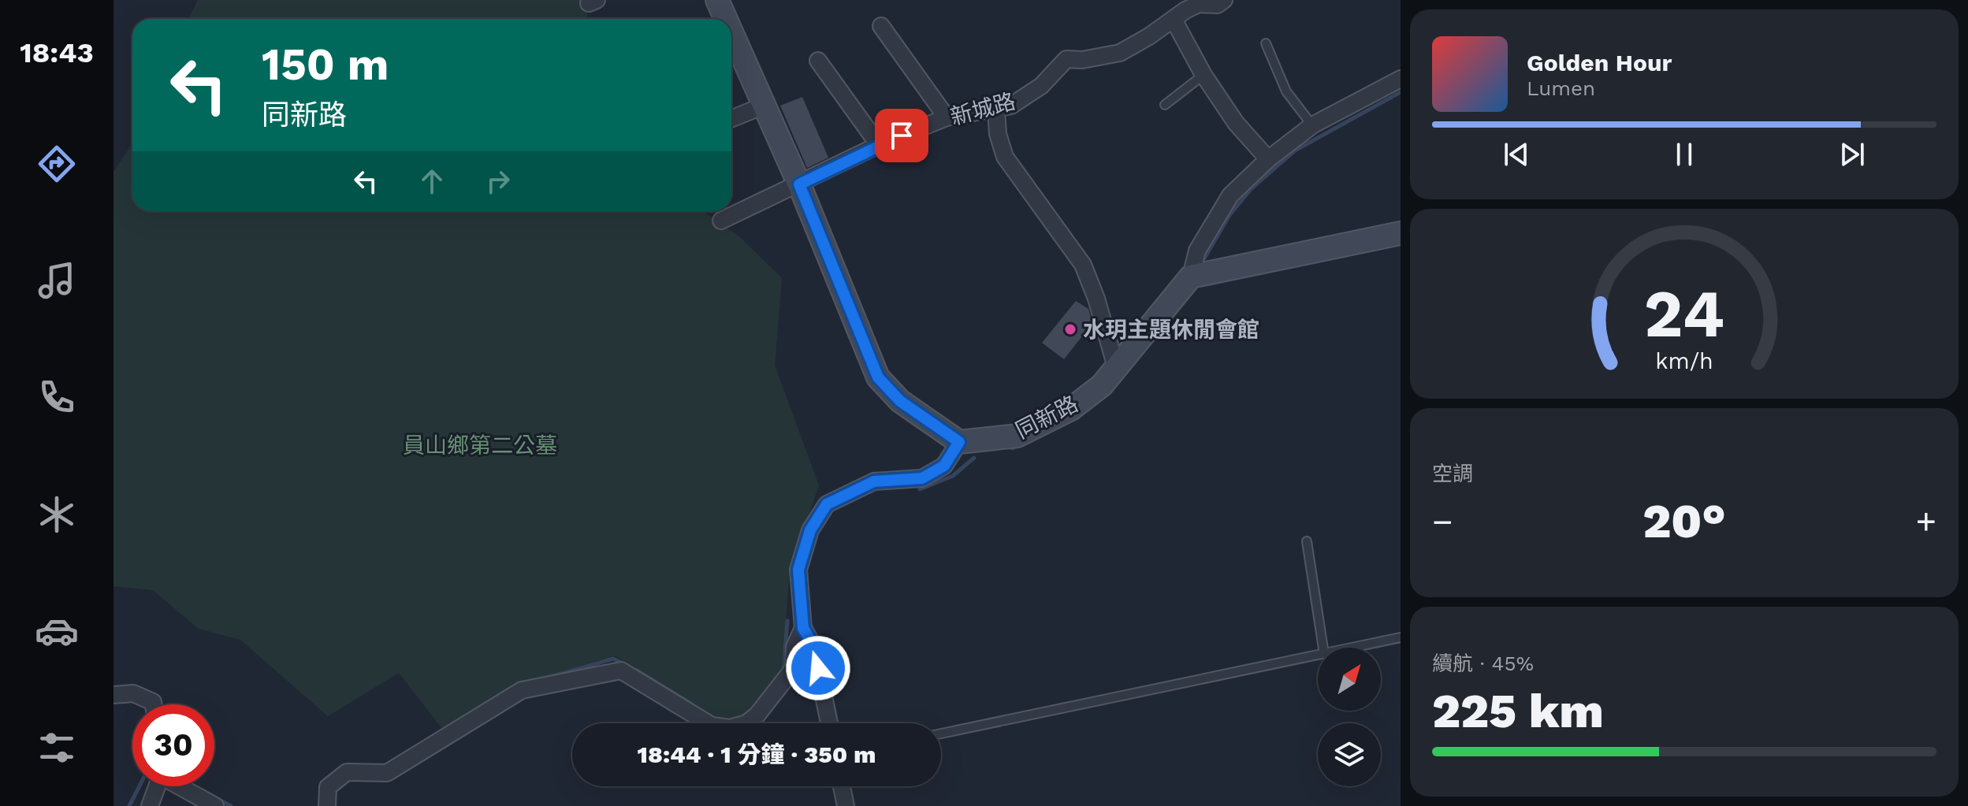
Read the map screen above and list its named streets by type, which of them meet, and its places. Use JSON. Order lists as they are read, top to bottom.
{
  "streets": {
    "street": ["新城路", "同新路"]
  },
  "parks": ["員山鄉第二公墓"],
  "places": ["水玥主題休閒會館"],
  "north": "top right",
  "page": {
    "tabs": "18:43",
    "turn": ["150 m", "同新路"],
    "song": ["Golden Hour", "Lumen"],
    "tile": [
      "空調",
      ["續航 · 45%", "225 km"]
    ],
    "heat": ["−", "20°", "+"],
    "limit": "30",
    "trip": "18:44 · 1 分鐘 · 350 m",
    "gauge": ["24", "km/h"]
  }
}
